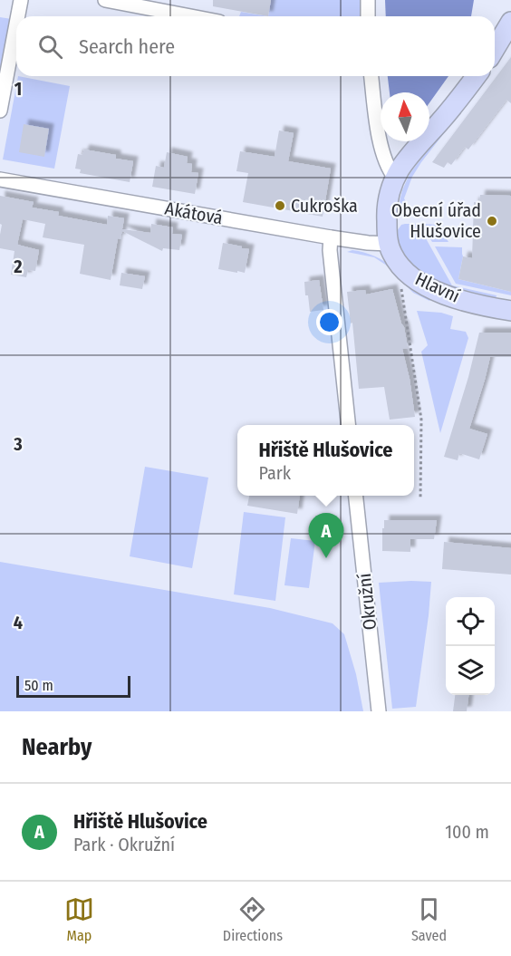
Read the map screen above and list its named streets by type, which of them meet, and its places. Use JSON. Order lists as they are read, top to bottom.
{
  "streets": {
    "street": ["Akátová", "Hlavní", "Okružní"]
  },
  "crossings": [
    ["Akátová", "Hlavní"]
  ],
  "places": ["Cukroška", "Obecní úřad Hlušovice"],
  "scale_bar": "50 m",
  "north": "top",
  "page": {
    "search": "Search here",
    "popup": ["Hřiště Hlušovice", "Park"],
    "pins": "A",
    "scale": "50 m",
    "heading": "Nearby",
    "list": [
      {
        "mark": "A",
        "name": "Hřiště Hlušovice",
        "note": "Park · Okružní",
        "value": "100 m"
      }
    ],
    "nav": ["Map", "Directions", "Saved"]
  },
  "grid": {
    "rows": [
      "1",
      "2",
      "3",
      "4"
    ]
  }
}
